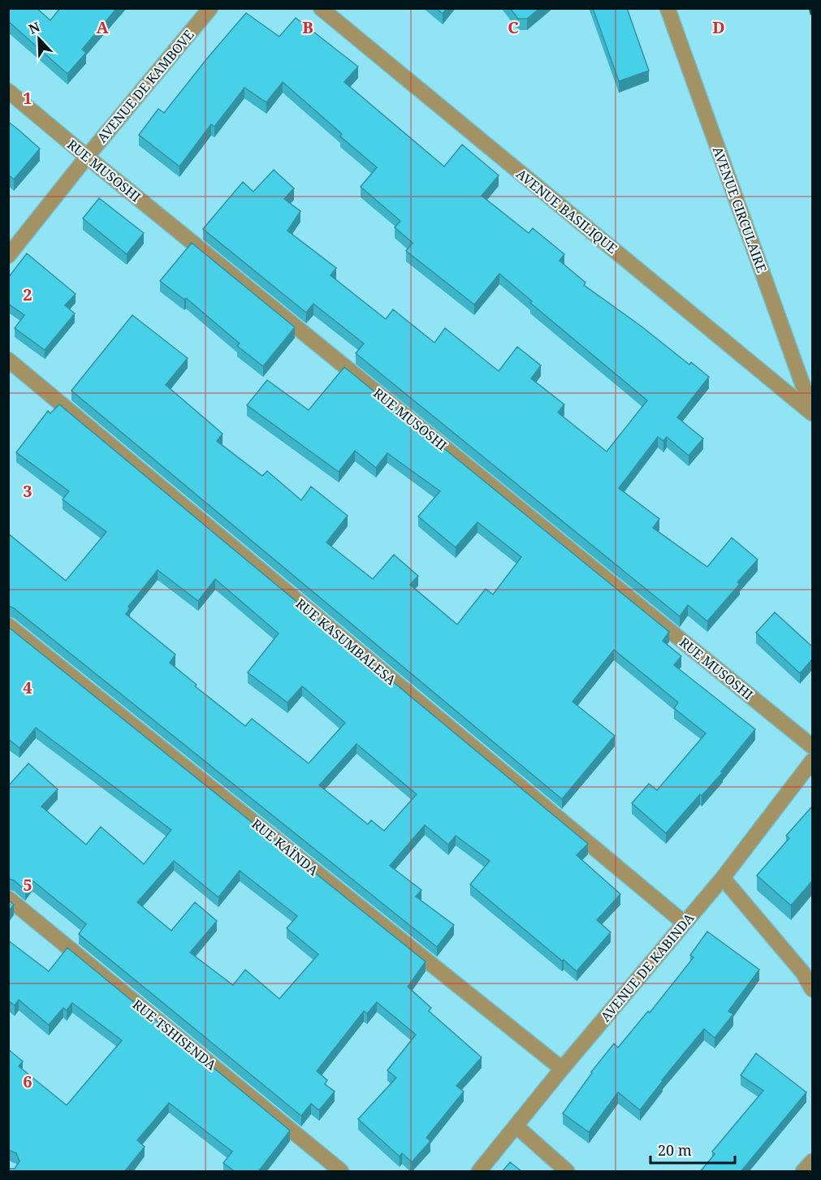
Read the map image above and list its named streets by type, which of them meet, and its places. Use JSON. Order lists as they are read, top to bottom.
{
  "streets": {
    "street": [
      "AVENUE DE KAMBOVE",
      "RUE MUSOSHI",
      "AVENUE CIRCULAIRE",
      "AVENUE BASILIQUE",
      "RUE KASUMBALESA",
      "RUE KAÏNDA",
      "AVENUE DE KABINDA",
      "RUE TSHISENDA"
    ]
  },
  "crossings": [
    ["AVENUE DE KAMBOVE", "RUE MUSOSHI"],
    ["AVENUE CIRCULAIRE", "AVENUE BASILIQUE"],
    ["RUE KASUMBALESA", "AVENUE DE KABINDA"],
    ["RUE KAÏNDA", "AVENUE DE KABINDA"]
  ],
  "scale_bar": "20 m",
  "north": "top left",
  "grid": {
    "columns": [
      "A",
      "B",
      "C",
      "D"
    ],
    "rows": [
      "1",
      "2",
      "3",
      "4",
      "5",
      "6"
    ]
  }
}
